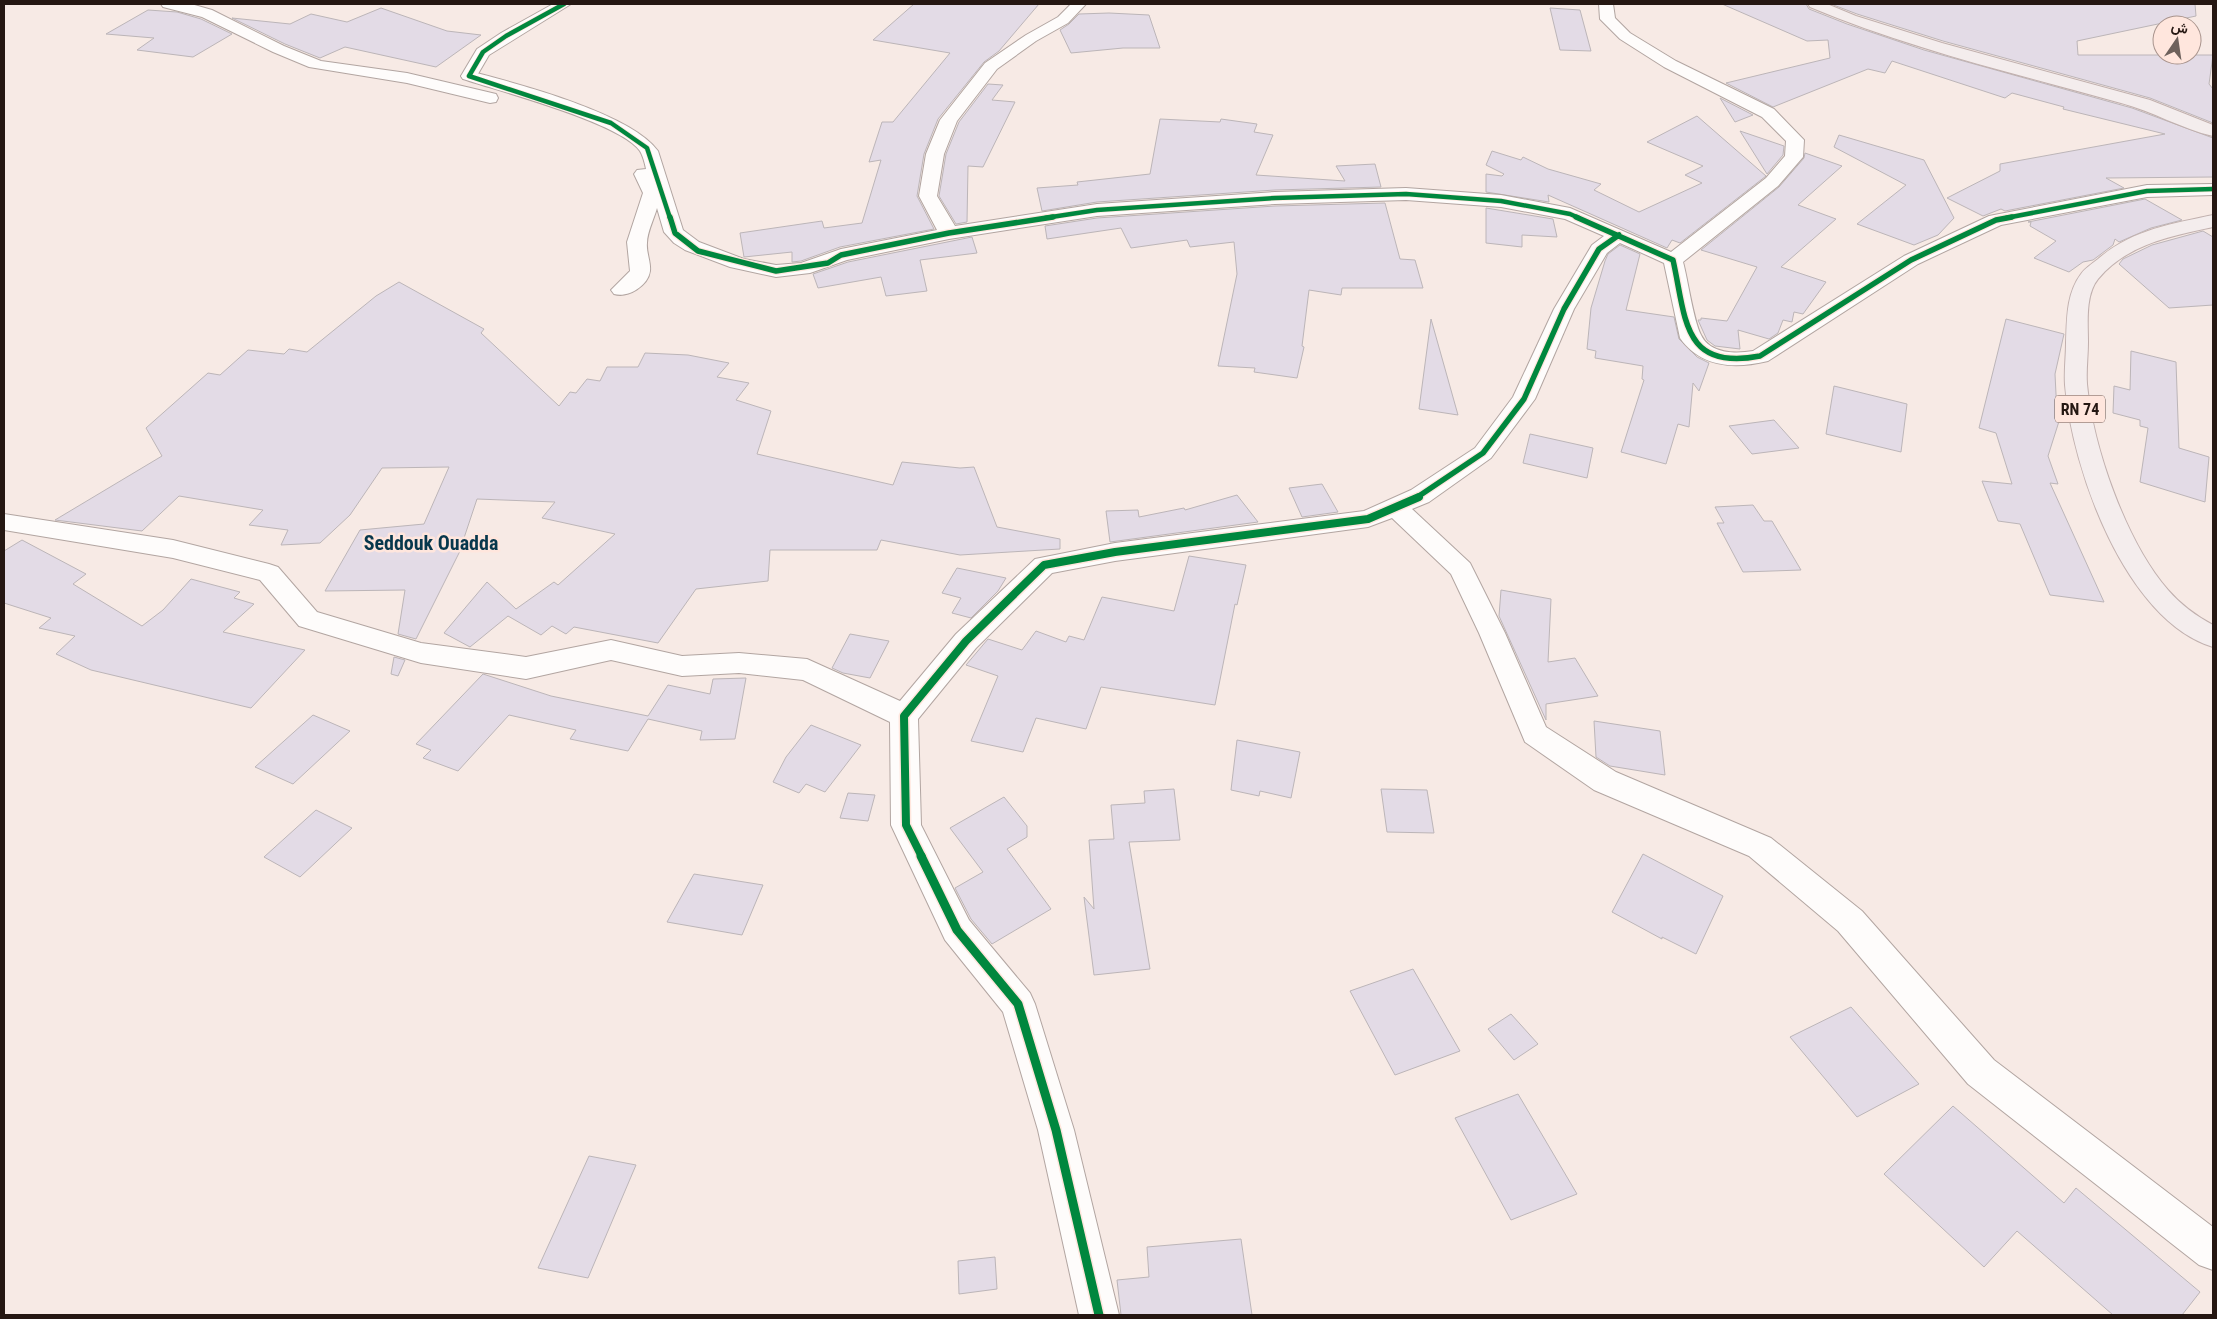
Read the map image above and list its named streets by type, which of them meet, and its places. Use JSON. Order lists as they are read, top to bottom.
{
  "streets": {
    "main road": ["RN 74"]
  },
  "districts": ["Seddouk Ouadda"],
  "north": "top"
}
